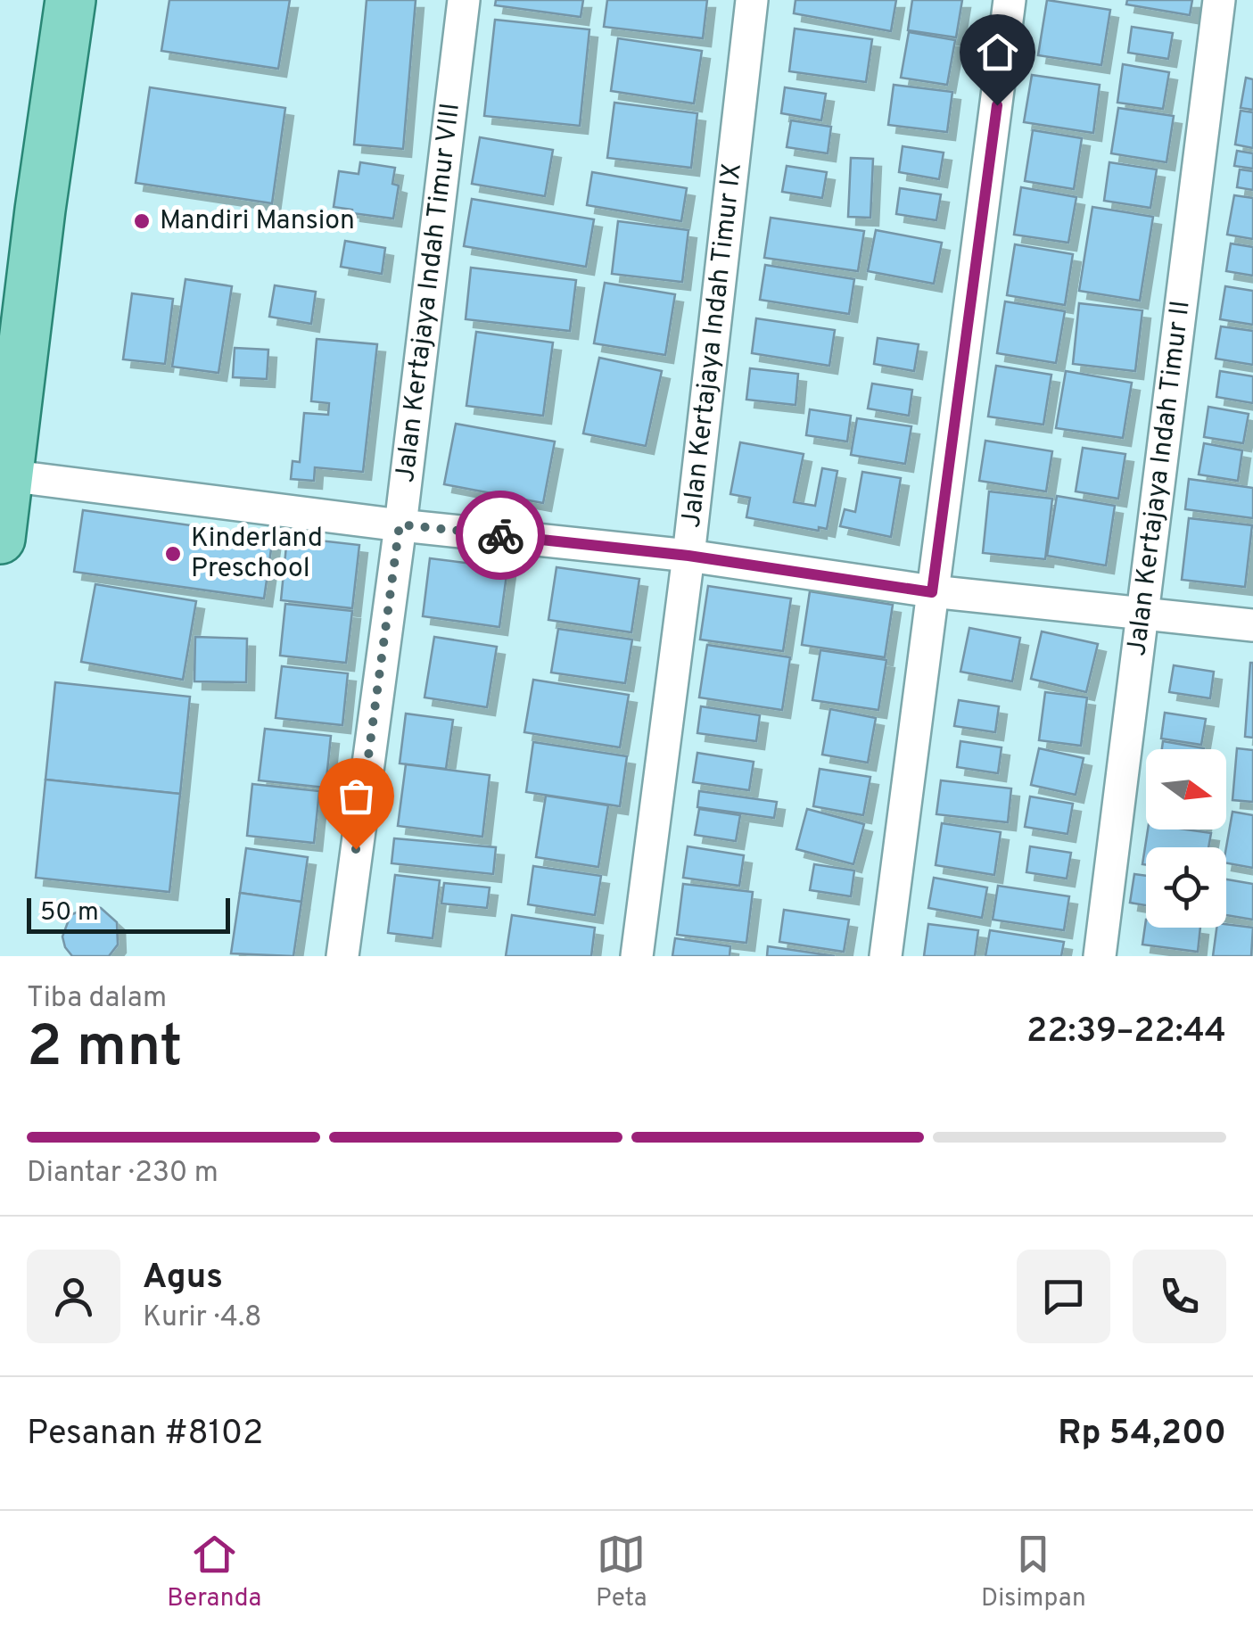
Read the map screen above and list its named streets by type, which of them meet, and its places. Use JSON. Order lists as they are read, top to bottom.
{
  "streets": {
    "street": ["Jalan Kertajaya Indah Timur VIII", "Jalan Kertajaya Indah Timur IX", "Jalan Kertajaya Indah Timur II"]
  },
  "places": ["Mandiri Mansion", "Kinderland Preschool"],
  "scale_bar": "50 m",
  "north": "right",
  "page": {
    "scale": "50 m",
    "heading": ["2 mnt", "Tiba dalam", "22:39–22:44"],
    "panel": [
      "Agus",
      "Kurir · 4.8",
      "Pesanan #8102",
      "Rp 54,200"
    ],
    "bar": "Diantar · 230 m",
    "tabs": ["Beranda", "Peta", "Disimpan"]
  }
}
